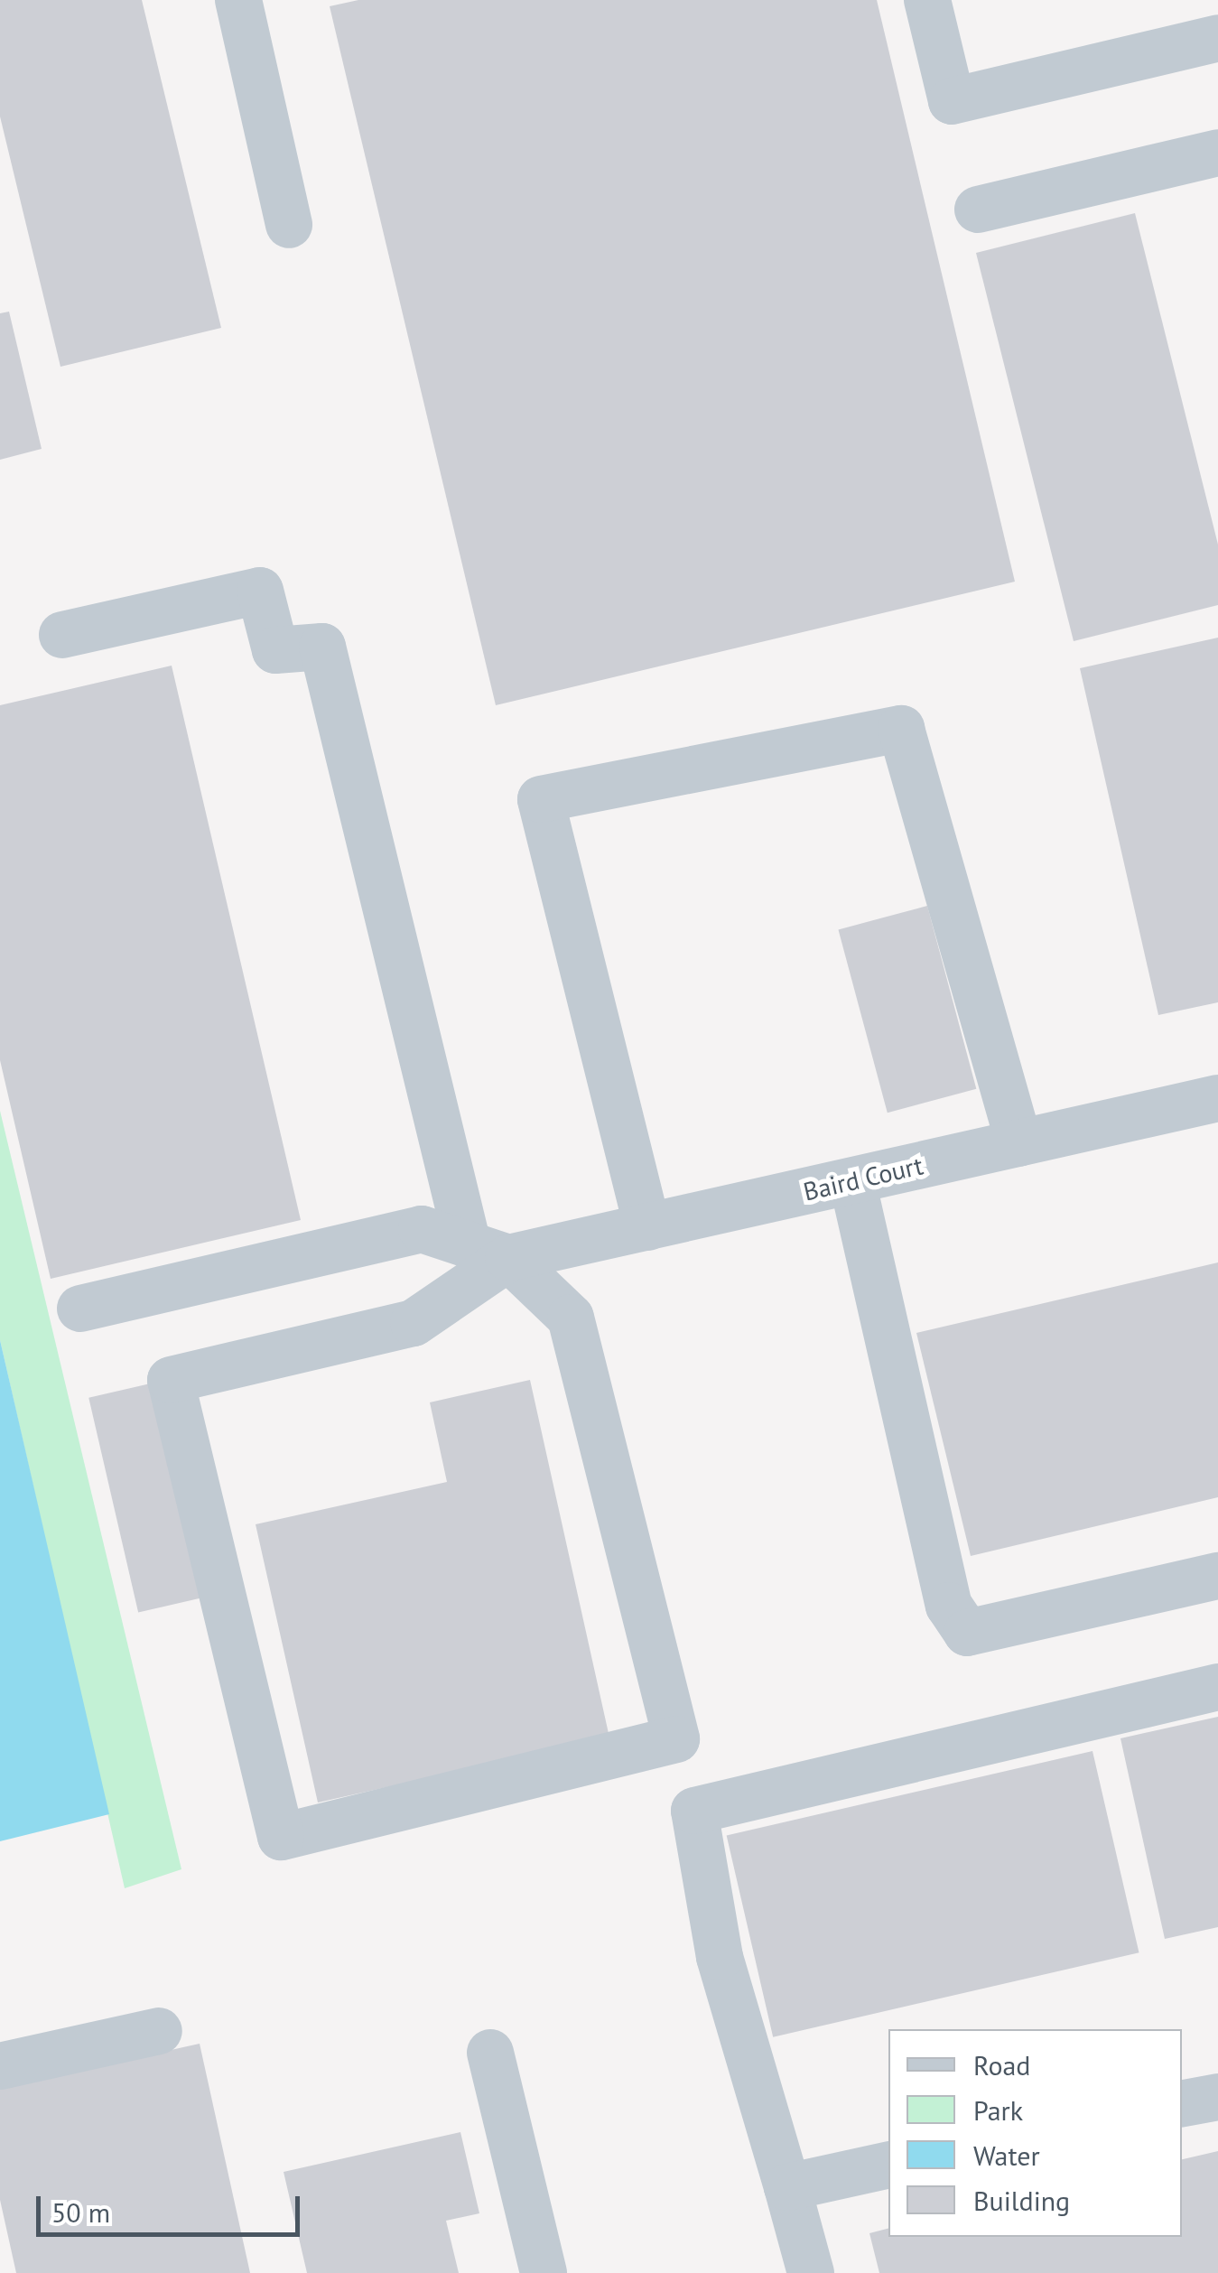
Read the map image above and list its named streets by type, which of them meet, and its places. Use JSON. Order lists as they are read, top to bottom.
{
  "streets": {
    "street": ["Baird Court"]
  },
  "legend": [
    "Road",
    "Park",
    "Water",
    "Building"
  ],
  "scale_bar": "50 m"
}
